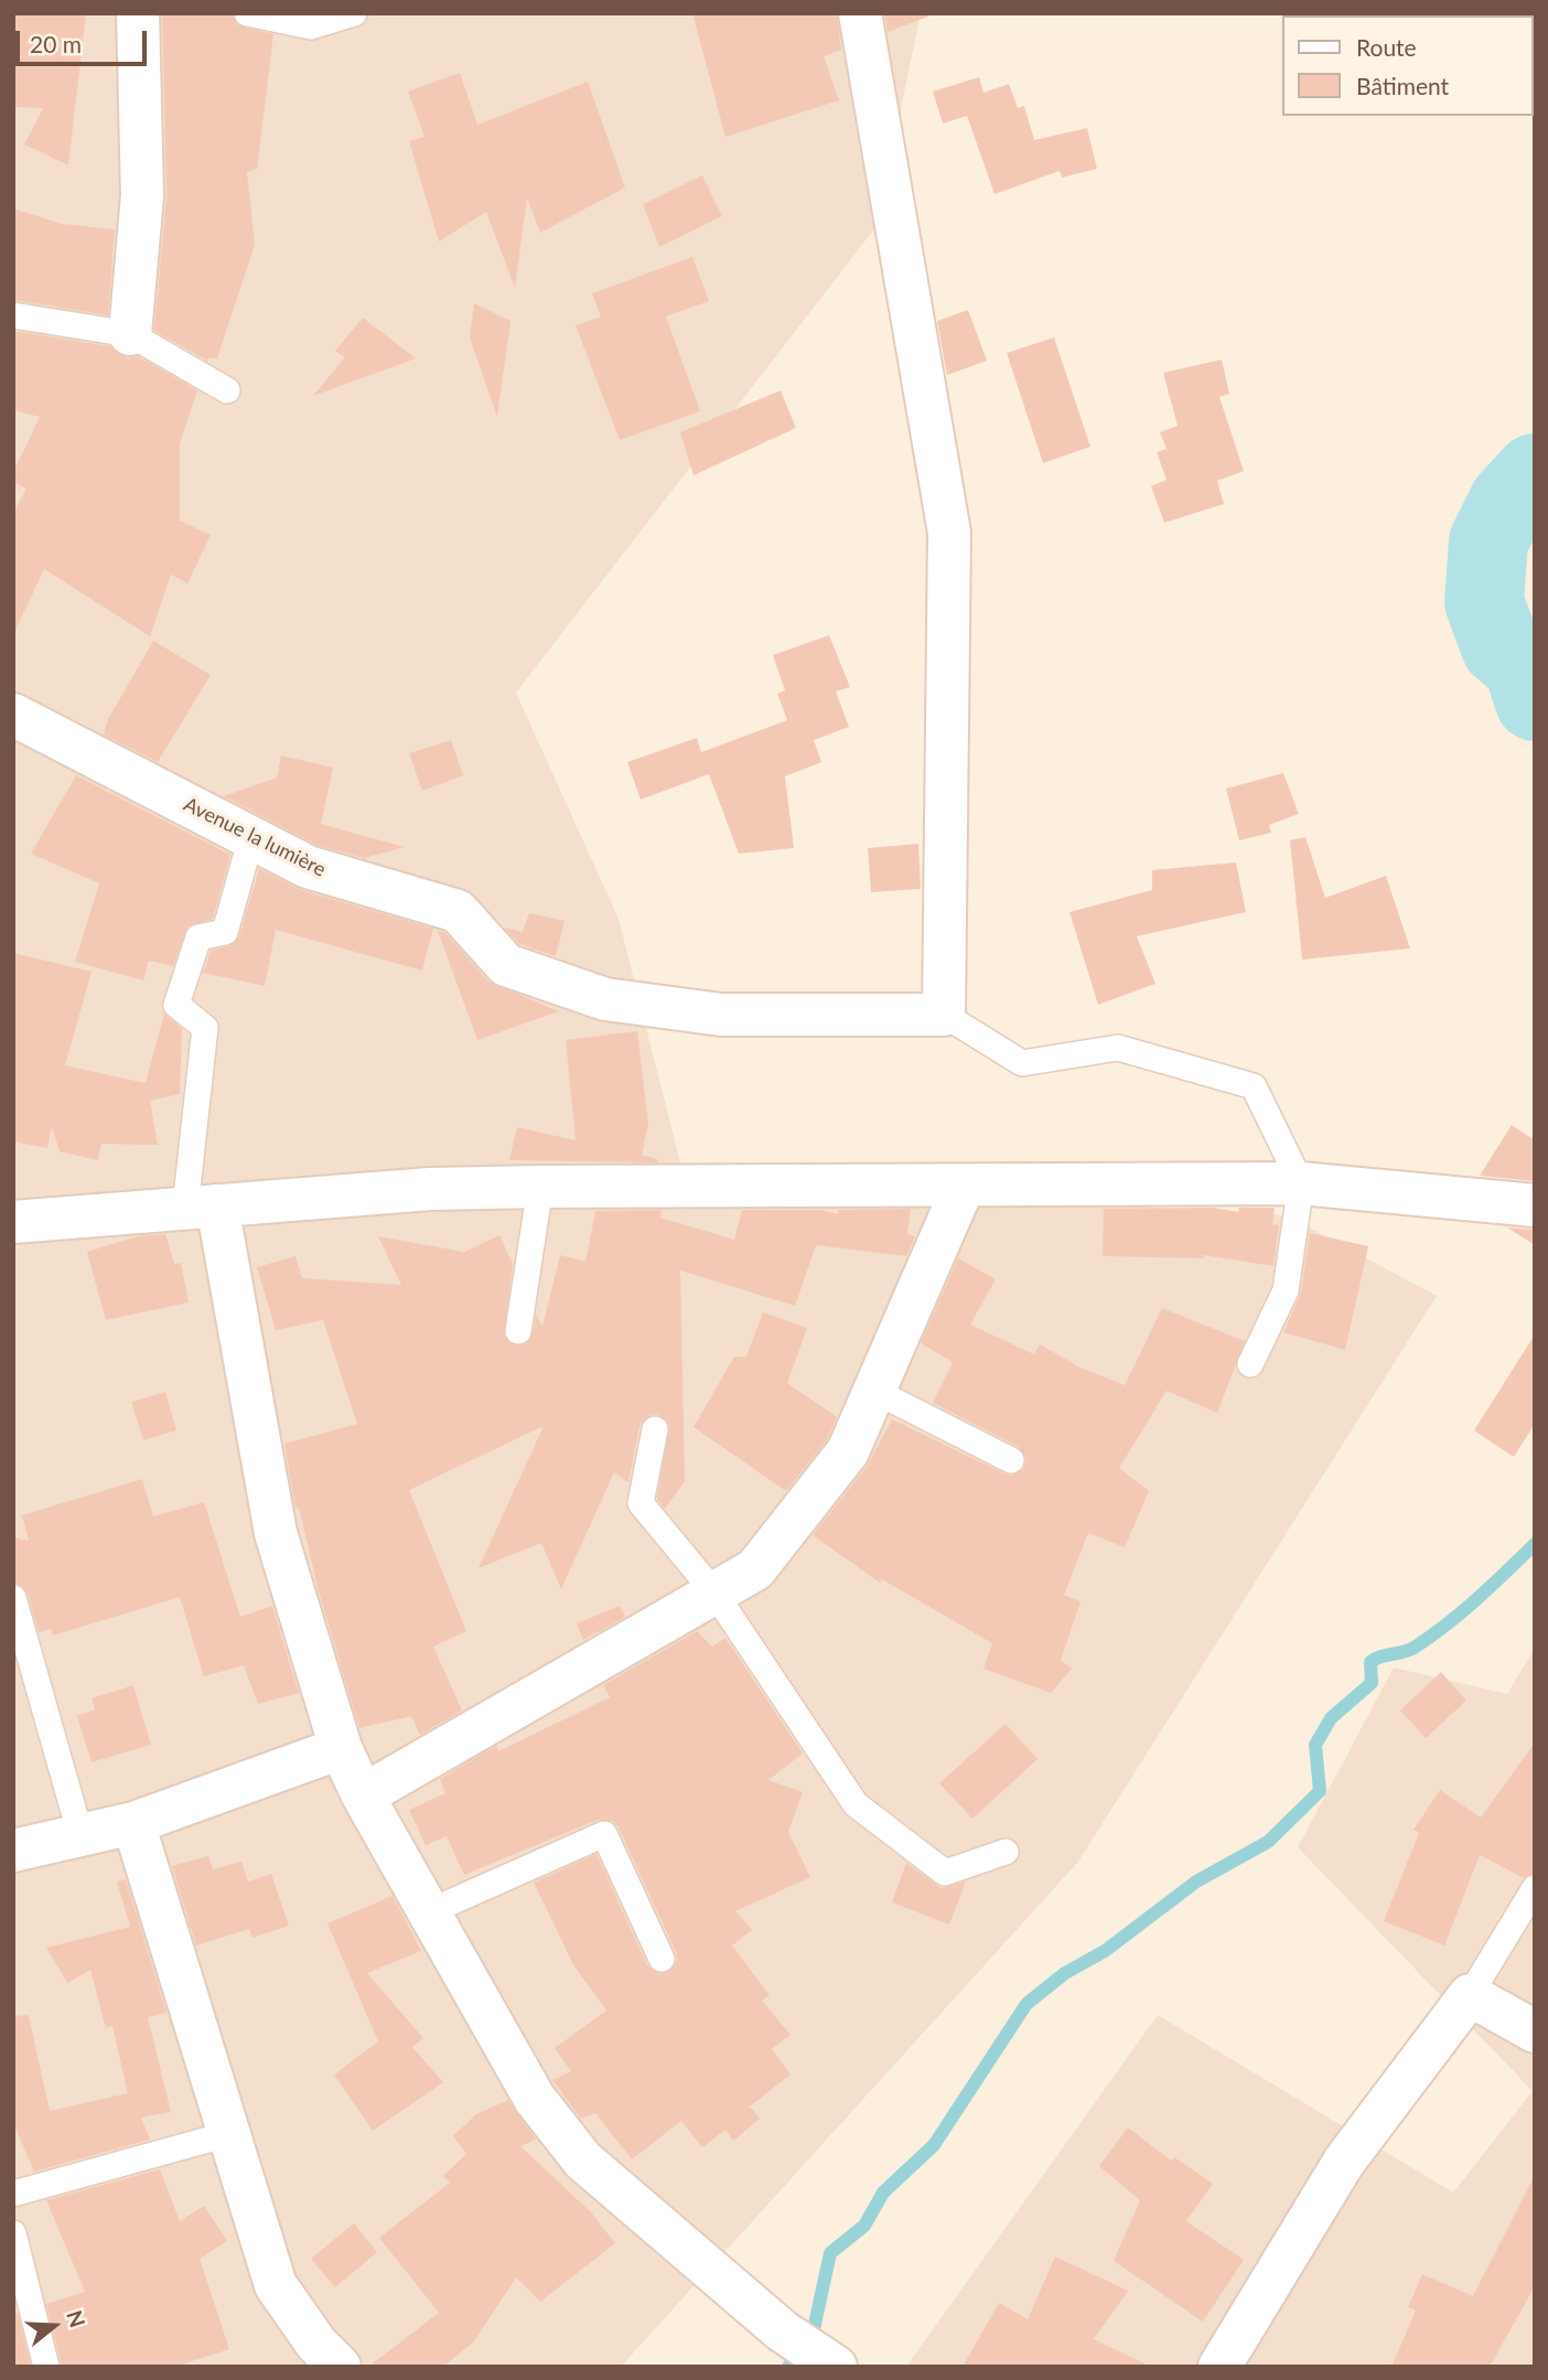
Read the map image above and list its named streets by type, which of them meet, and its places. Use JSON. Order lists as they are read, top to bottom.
{
  "streets": {
    "street": ["Avenue la lumière"]
  },
  "legend": ["Route", "Bâtiment"],
  "scale_bar": "20 m",
  "north": "right"
}
